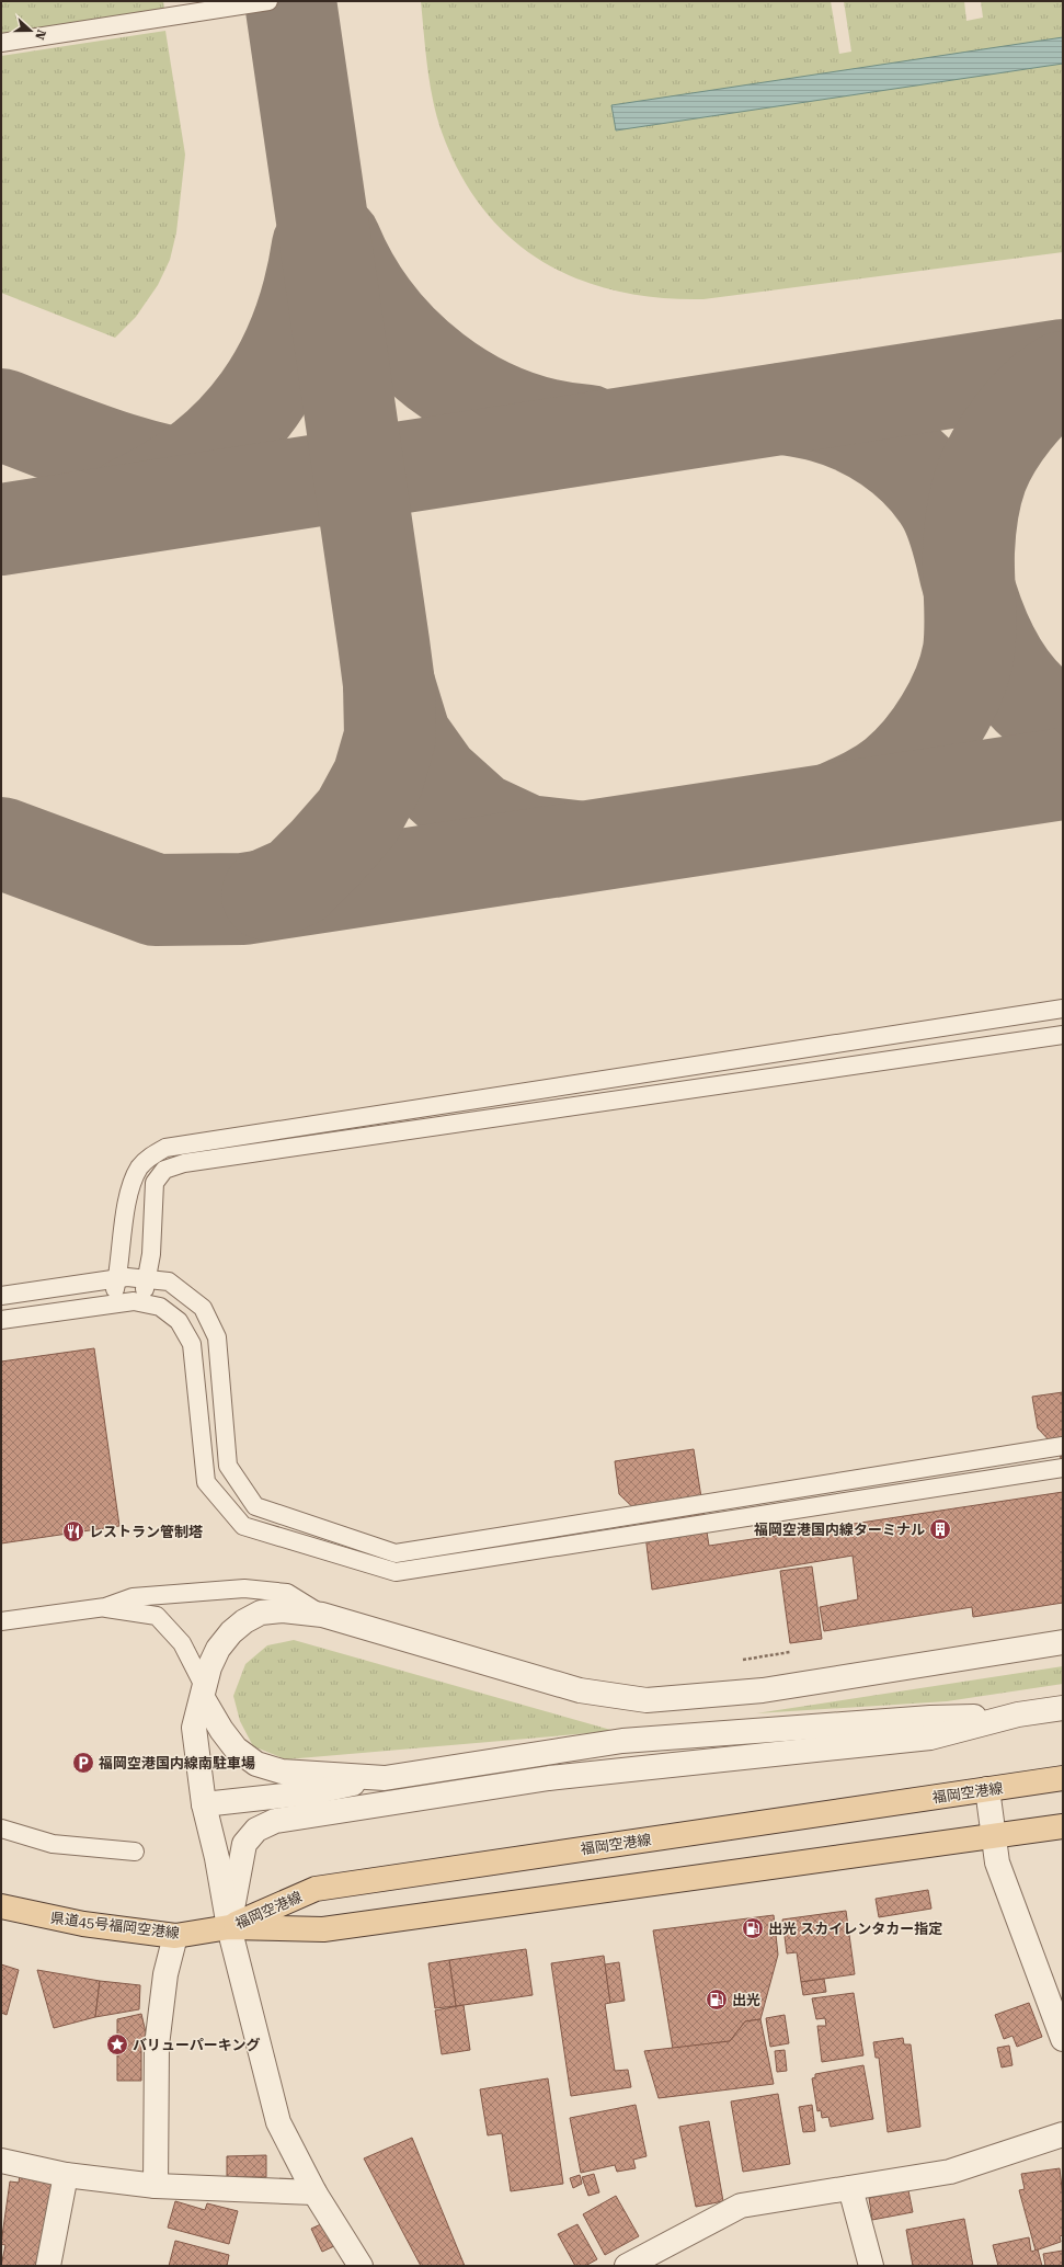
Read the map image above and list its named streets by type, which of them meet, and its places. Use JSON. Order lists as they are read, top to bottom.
{
  "streets": {
    "main road": ["福岡空港線", "県道45号福岡空港線"]
  },
  "crossings": [
    ["福岡空港線", "県道45号福岡空港線"]
  ],
  "places": {
    "building": ["福岡空港国内線ターミナル"],
    "restaurant": ["レストラン管制塔"],
    "parking": ["福岡空港国内線南駐車場"],
    "fuel station": ["出光 スカイレンタカー指定", "出光"],
    "place": ["バリューパーキング"]
  },
  "north": "right"
}
